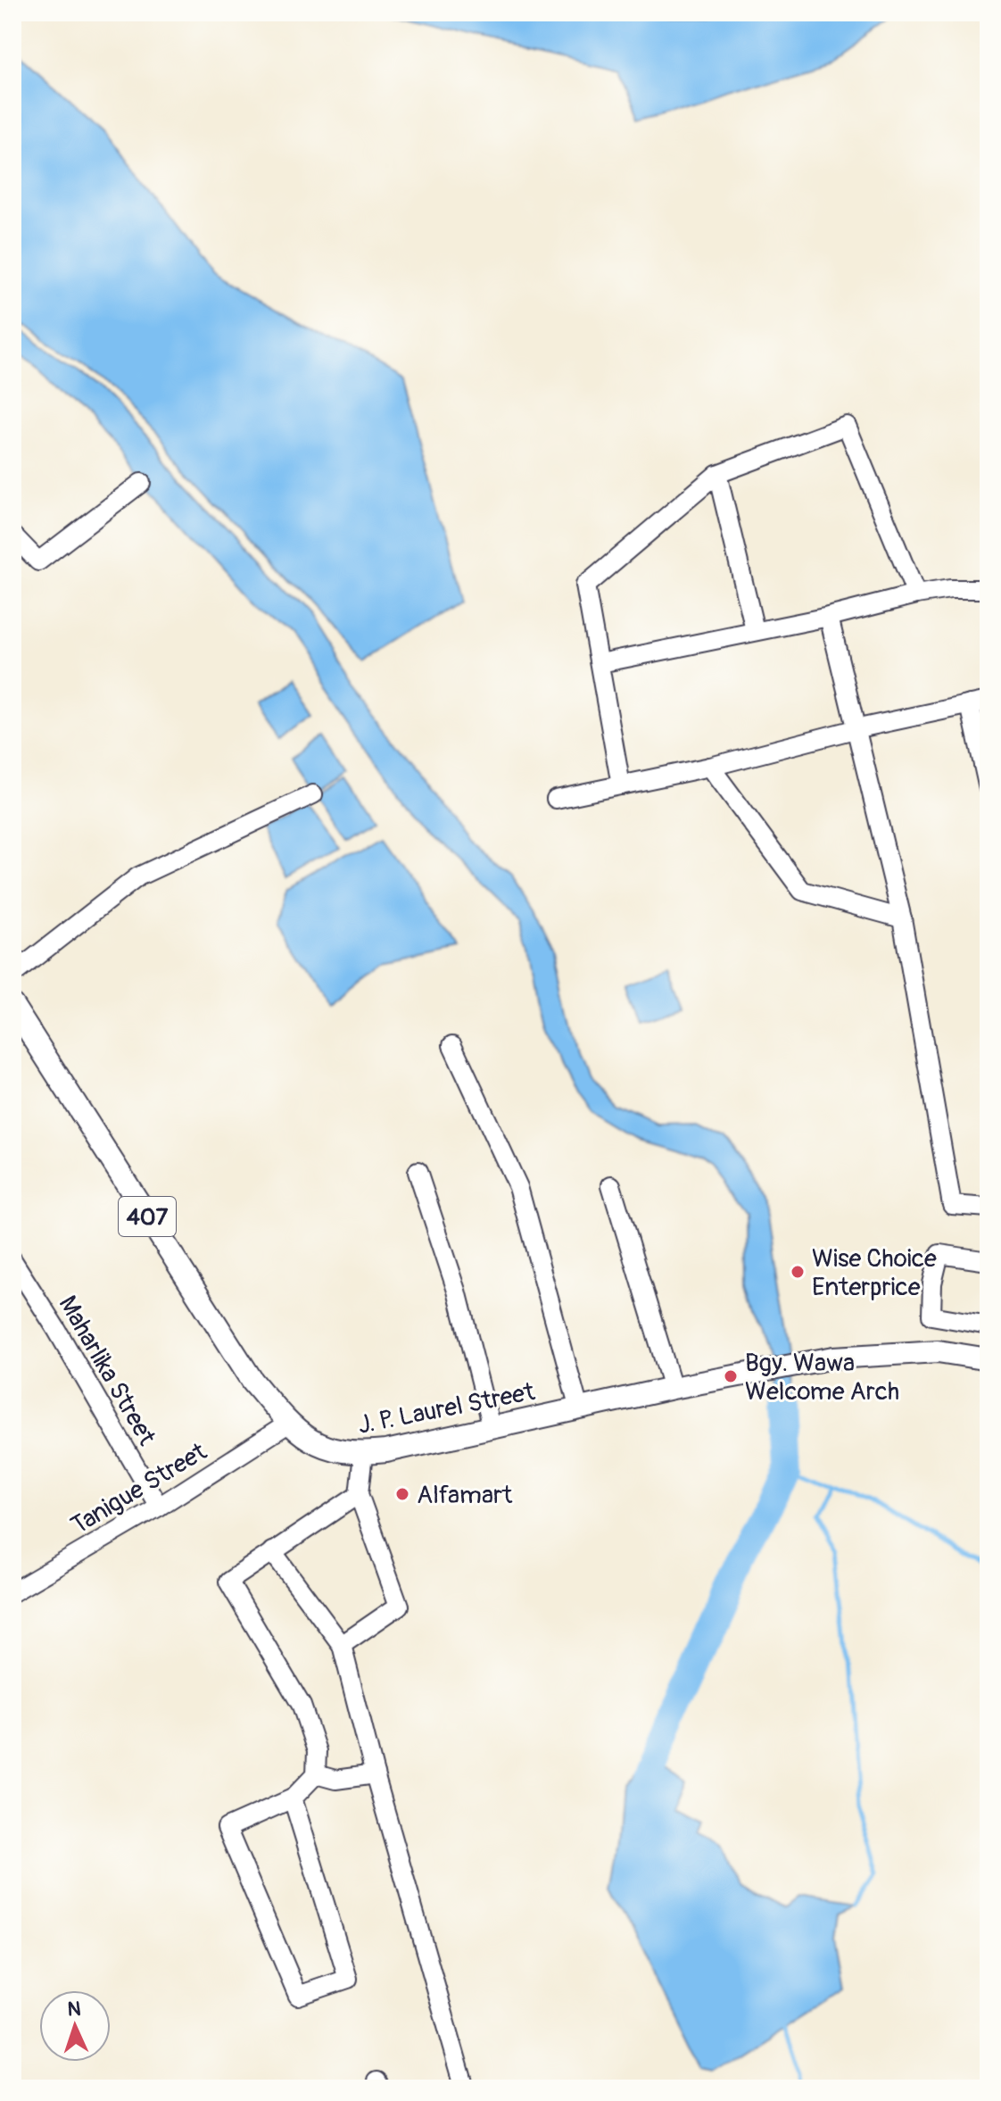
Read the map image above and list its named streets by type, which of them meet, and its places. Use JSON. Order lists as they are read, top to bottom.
{
  "streets": {
    "main road": ["407", "J. P. Laurel Street"],
    "street": ["Maharlika Street", "Tanigue Street"]
  },
  "crossings": [
    ["Maharlika Street", "Tanigue Street"],
    ["J. P. Laurel Street", "Tanigue Street"]
  ],
  "places": ["Wise Choice Enterprice", "Bgy. Wawa Welcome Arch", "Alfamart"],
  "north": "top"
}
